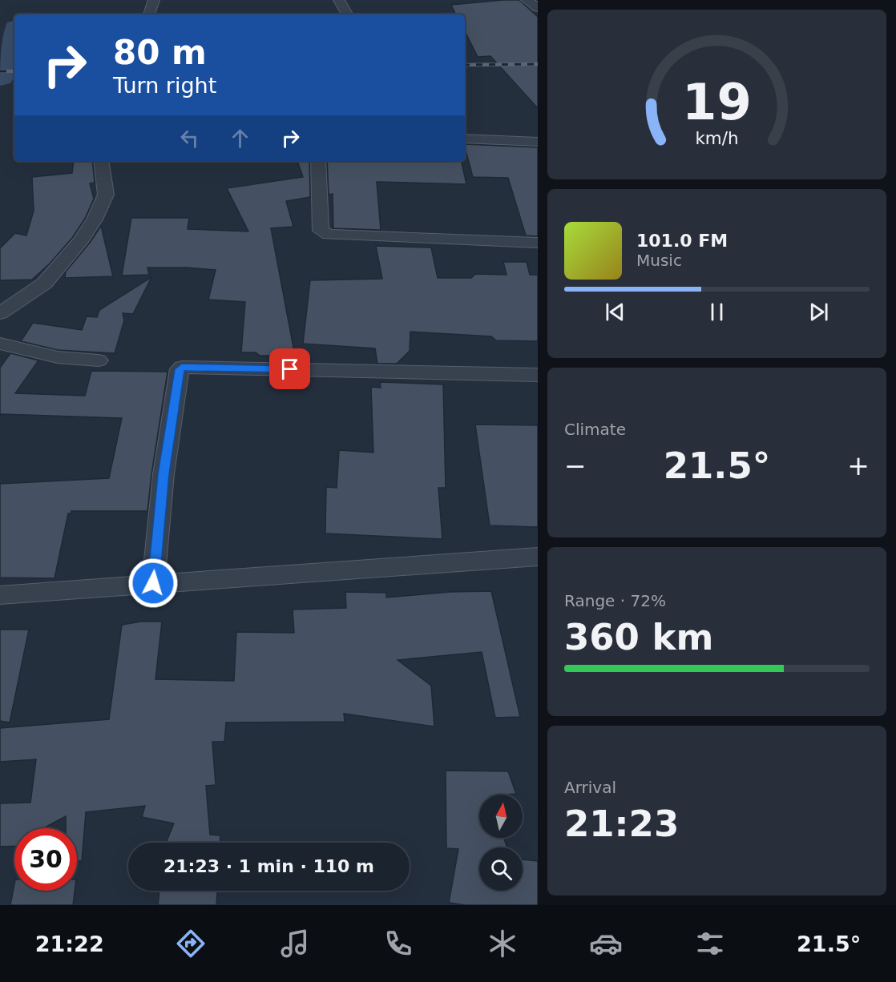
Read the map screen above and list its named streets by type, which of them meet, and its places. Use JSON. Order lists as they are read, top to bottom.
{
  "north": "top",
  "page": {
    "turn": ["80 m", "Turn right"],
    "song": ["101.0 FM", "Music"],
    "tile": [
      "Climate",
      ["Range · 72%", "360 km"],
      ["Arrival", "21:23"]
    ],
    "heat": ["−", "21.5°", "+"],
    "limit": "30",
    "trip": "21:23 · 1 min · 110 m",
    "tabs": ["21:22", "21.5°"],
    "gauge": ["19", "km/h"]
  }
}
